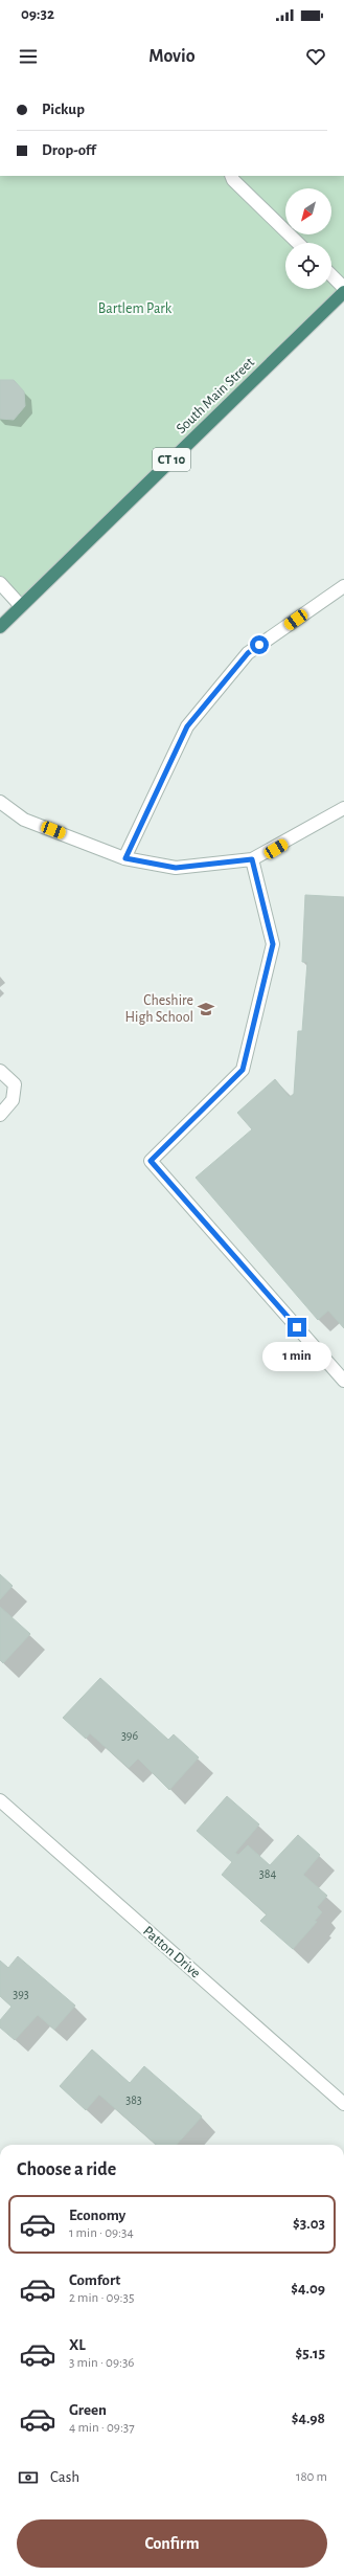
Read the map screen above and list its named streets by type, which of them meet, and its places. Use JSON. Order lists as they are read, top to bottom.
{
  "streets": {
    "highway": ["South Main Street", "CT 10"],
    "street": ["Patton Drive"]
  },
  "parks": ["Bartlem Park"],
  "places": {
    "school or university": ["Cheshire High School"]
  },
  "house_numbers": [
    "396",
    "384",
    "393",
    "383"
  ],
  "north": "bottom left",
  "page": {
    "status": "09:32",
    "header": "Movio",
    "banner": ["Pickup", "Drop-off"],
    "bubble": "1 min",
    "heading": "Choose a ride",
    "list": [
      {
        "name": "Economy",
        "note": "1 min · 09:34",
        "value": "$3.03"
      },
      {
        "name": "Comfort",
        "note": "2 min · 09:35",
        "value": "$4.09"
      },
      {
        "name": "XL",
        "note": "3 min · 09:36",
        "value": "$5.15"
      },
      {
        "name": "Green",
        "note": "4 min · 09:37",
        "value": "$4.98"
      }
    ],
    "pay": ["Cash", "180 m"],
    "buttons": "Confirm"
  }
}
